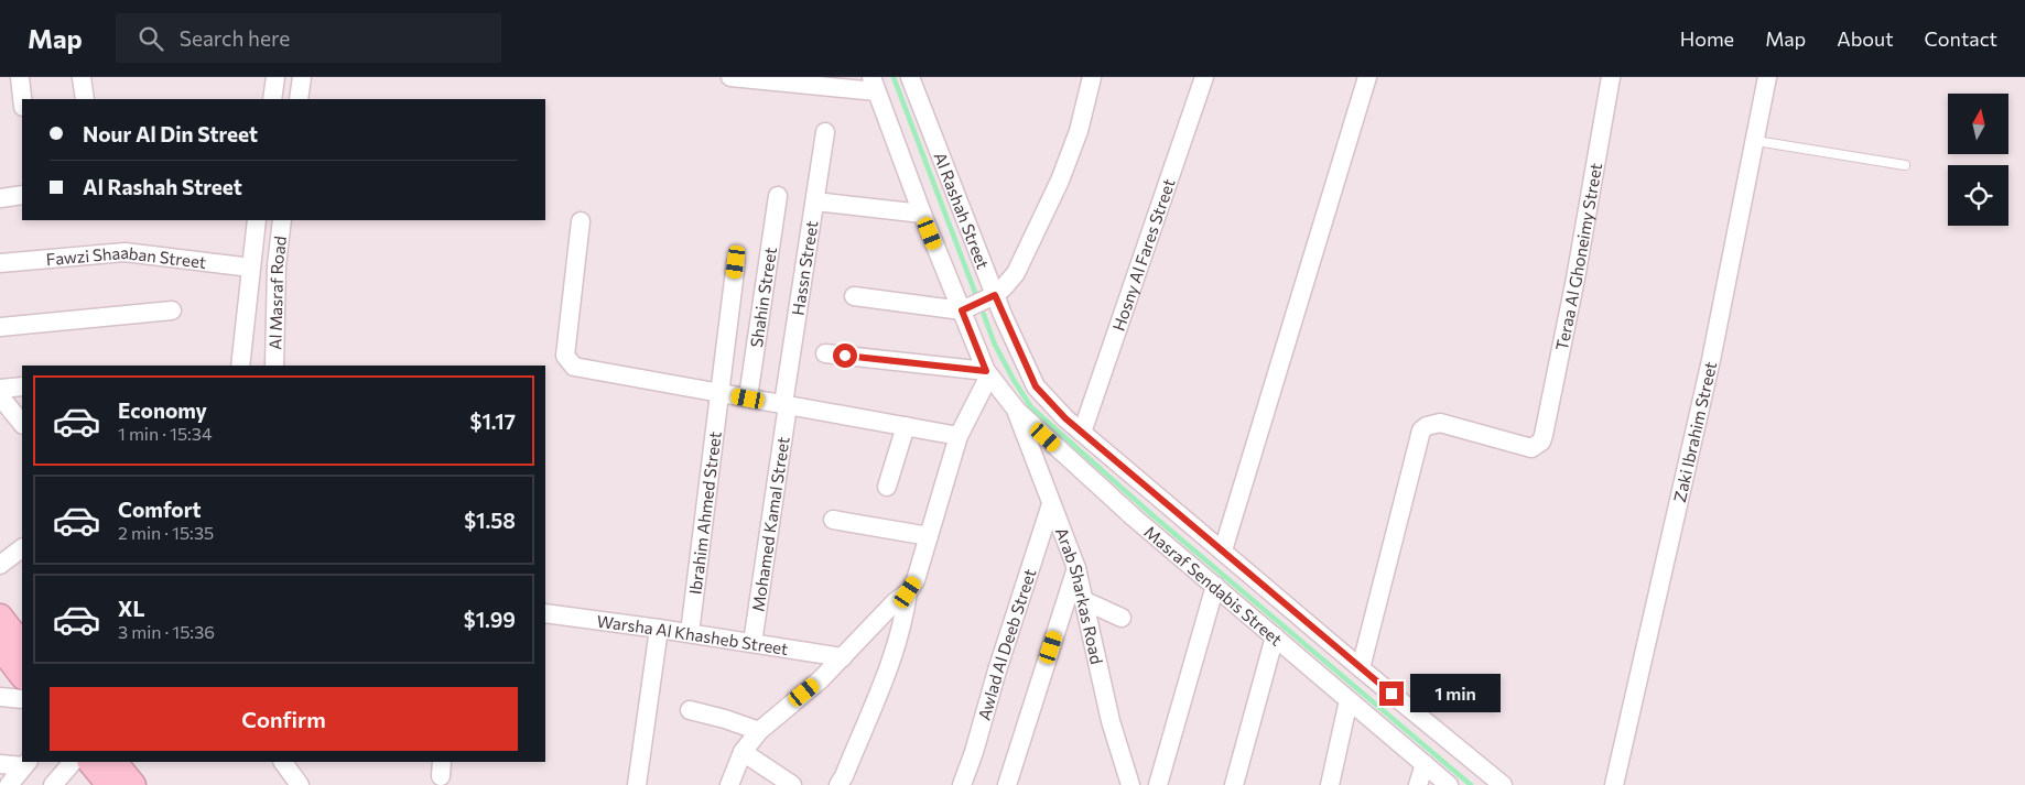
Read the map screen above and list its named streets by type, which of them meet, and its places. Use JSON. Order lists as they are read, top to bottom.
{
  "streets": {
    "street": [
      "Al Rashah Street",
      "Hosny Al Fares Street",
      "Teraa Al Ghoneimy Street",
      "Fawzi Shaaban Street",
      "Hassn Street",
      "Al Masraf Road",
      "Shahin Street",
      "Zaki Ibrahim Street",
      "Ibrahim Ahmed Street",
      "Mohamed Kamal Street",
      "Masraf Sendabis Street",
      "Arab Sharkas Road",
      "Warsha Al Khasheb Street",
      "Awlad Al Deeb Street"
    ]
  },
  "crossings": [
    ["Al Rashah Street", "Hosny Al Fares Street"],
    ["Al Rashah Street", "Teraa Al Ghoneimy Street"],
    ["Hassn Street", "Mohamed Kamal Street"],
    ["Ibrahim Ahmed Street", "Warsha Al Khasheb Street"],
    ["Mohamed Kamal Street", "Warsha Al Khasheb Street"],
    ["Masraf Sendabis Street", "Arab Sharkas Road"],
    ["Arab Sharkas Road", "Awlad Al Deeb Street"]
  ],
  "north": "top",
  "page": {
    "header": "Map",
    "search": "Search here",
    "nav": [
      "Home",
      "Map",
      "About",
      "Contact"
    ],
    "banner": ["Nour Al Din Street", "Al Rashah Street"],
    "list": [
      {
        "name": "Economy",
        "note": "1 min · 15:34",
        "value": "$1.17"
      },
      {
        "name": "Comfort",
        "note": "2 min · 15:35",
        "value": "$1.58"
      },
      {
        "name": "XL",
        "note": "3 min · 15:36",
        "value": "$1.99"
      }
    ],
    "bubble": "1 min",
    "buttons": "Confirm"
  }
}
